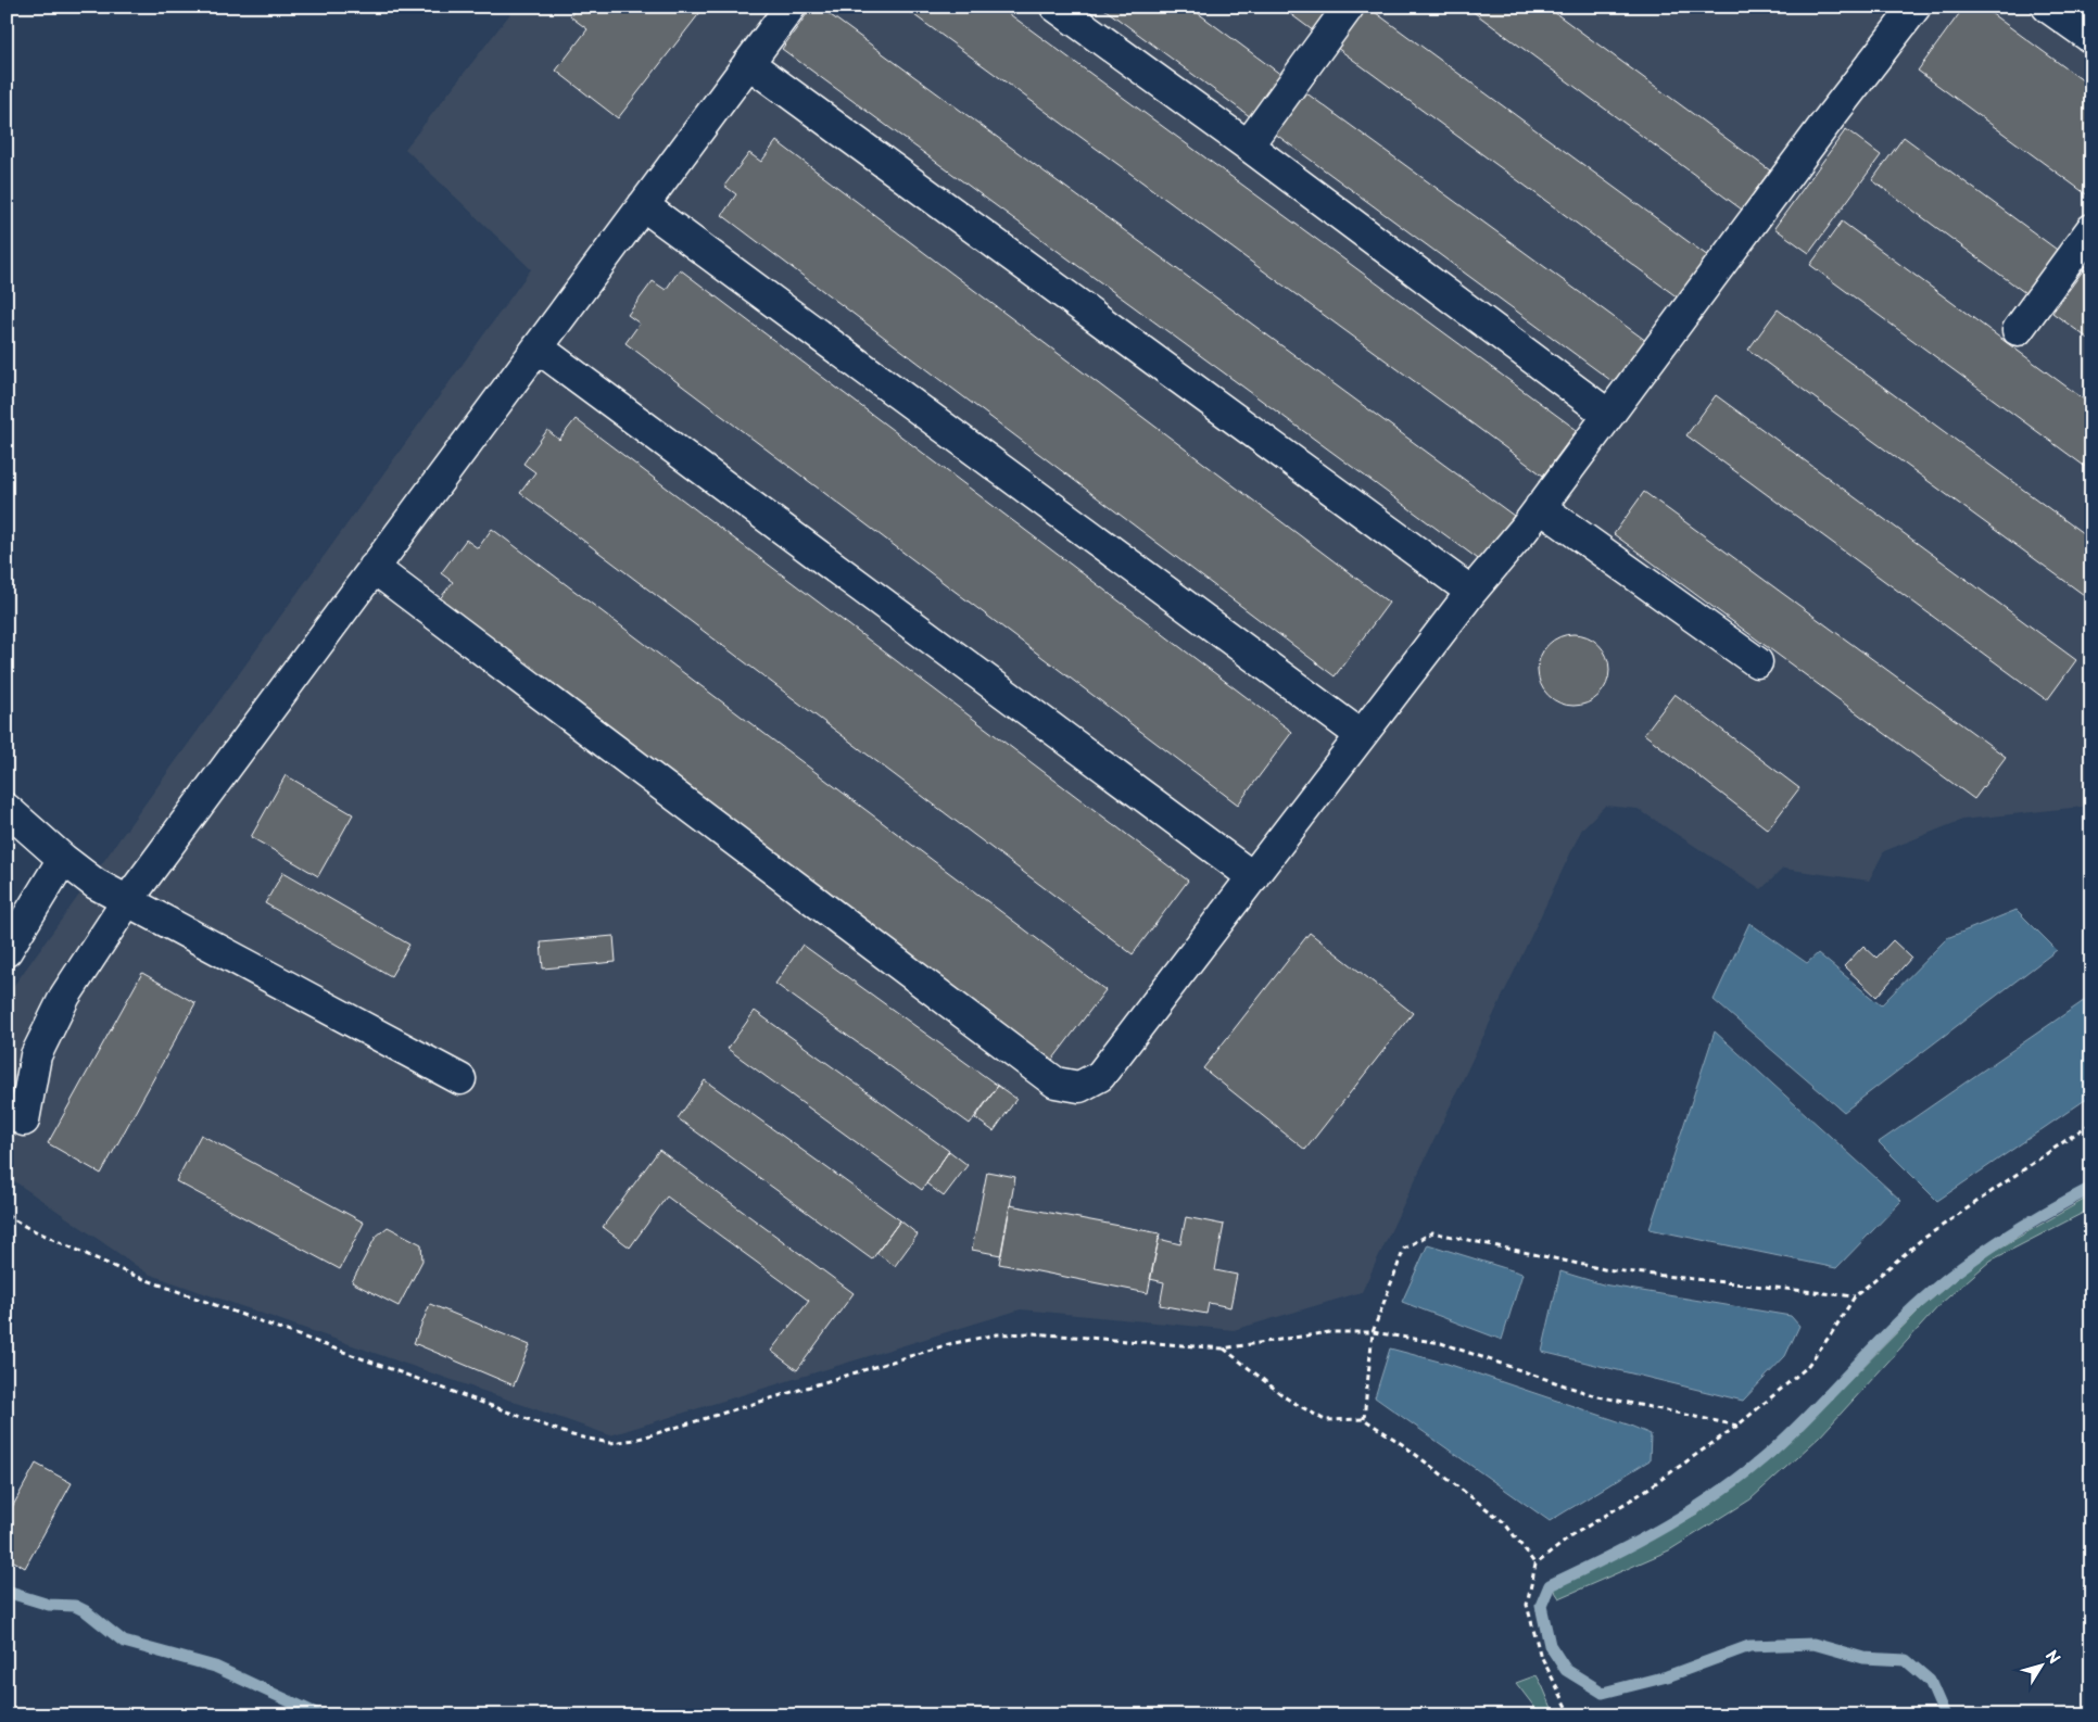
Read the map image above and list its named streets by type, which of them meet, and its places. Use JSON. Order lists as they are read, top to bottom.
{
  "north": "top right"
}
